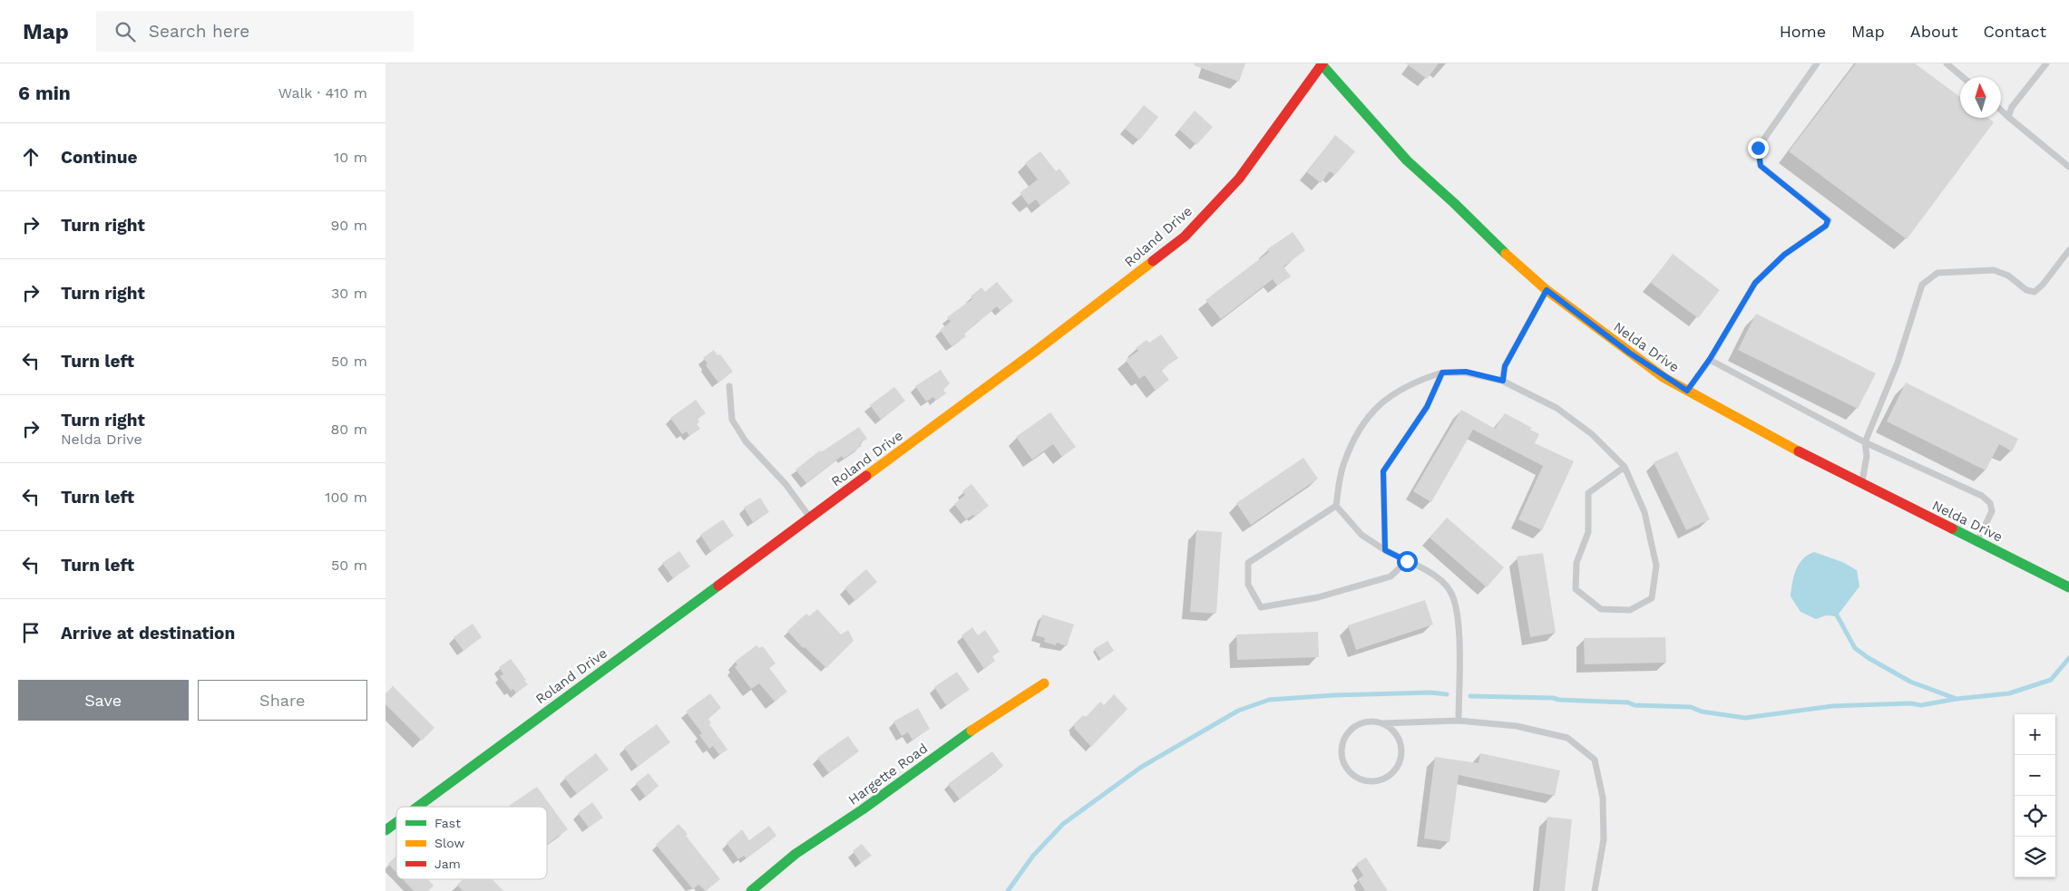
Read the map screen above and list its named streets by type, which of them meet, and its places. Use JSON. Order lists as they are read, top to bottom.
{
  "streets": {
    "street": ["Roland Drive", "Nelda Drive", "Hargette Road"]
  },
  "crossings": [
    ["Roland Drive", "Nelda Drive"]
  ],
  "legend": ["Fast", "Slow", "Jam"],
  "north": "top",
  "page": {
    "header": "Map",
    "search": "Search here",
    "nav": [
      "Home",
      "Map",
      "About",
      "Contact"
    ],
    "heading": ["6 min", "Walk · 410 m"],
    "list": [
      ["Continue", "10 m"],
      ["Turn right", "90 m"],
      ["Turn right", "30 m"],
      ["Turn left", "50 m"],
      ["Turn right", "Nelda Drive", "80 m"],
      ["Turn left", "100 m"],
      ["Turn left", "50 m"],
      "Arrive at destination"
    ],
    "buttons": ["Save", "Share"],
    "map_buttons": ["+", "−"]
  }
}
